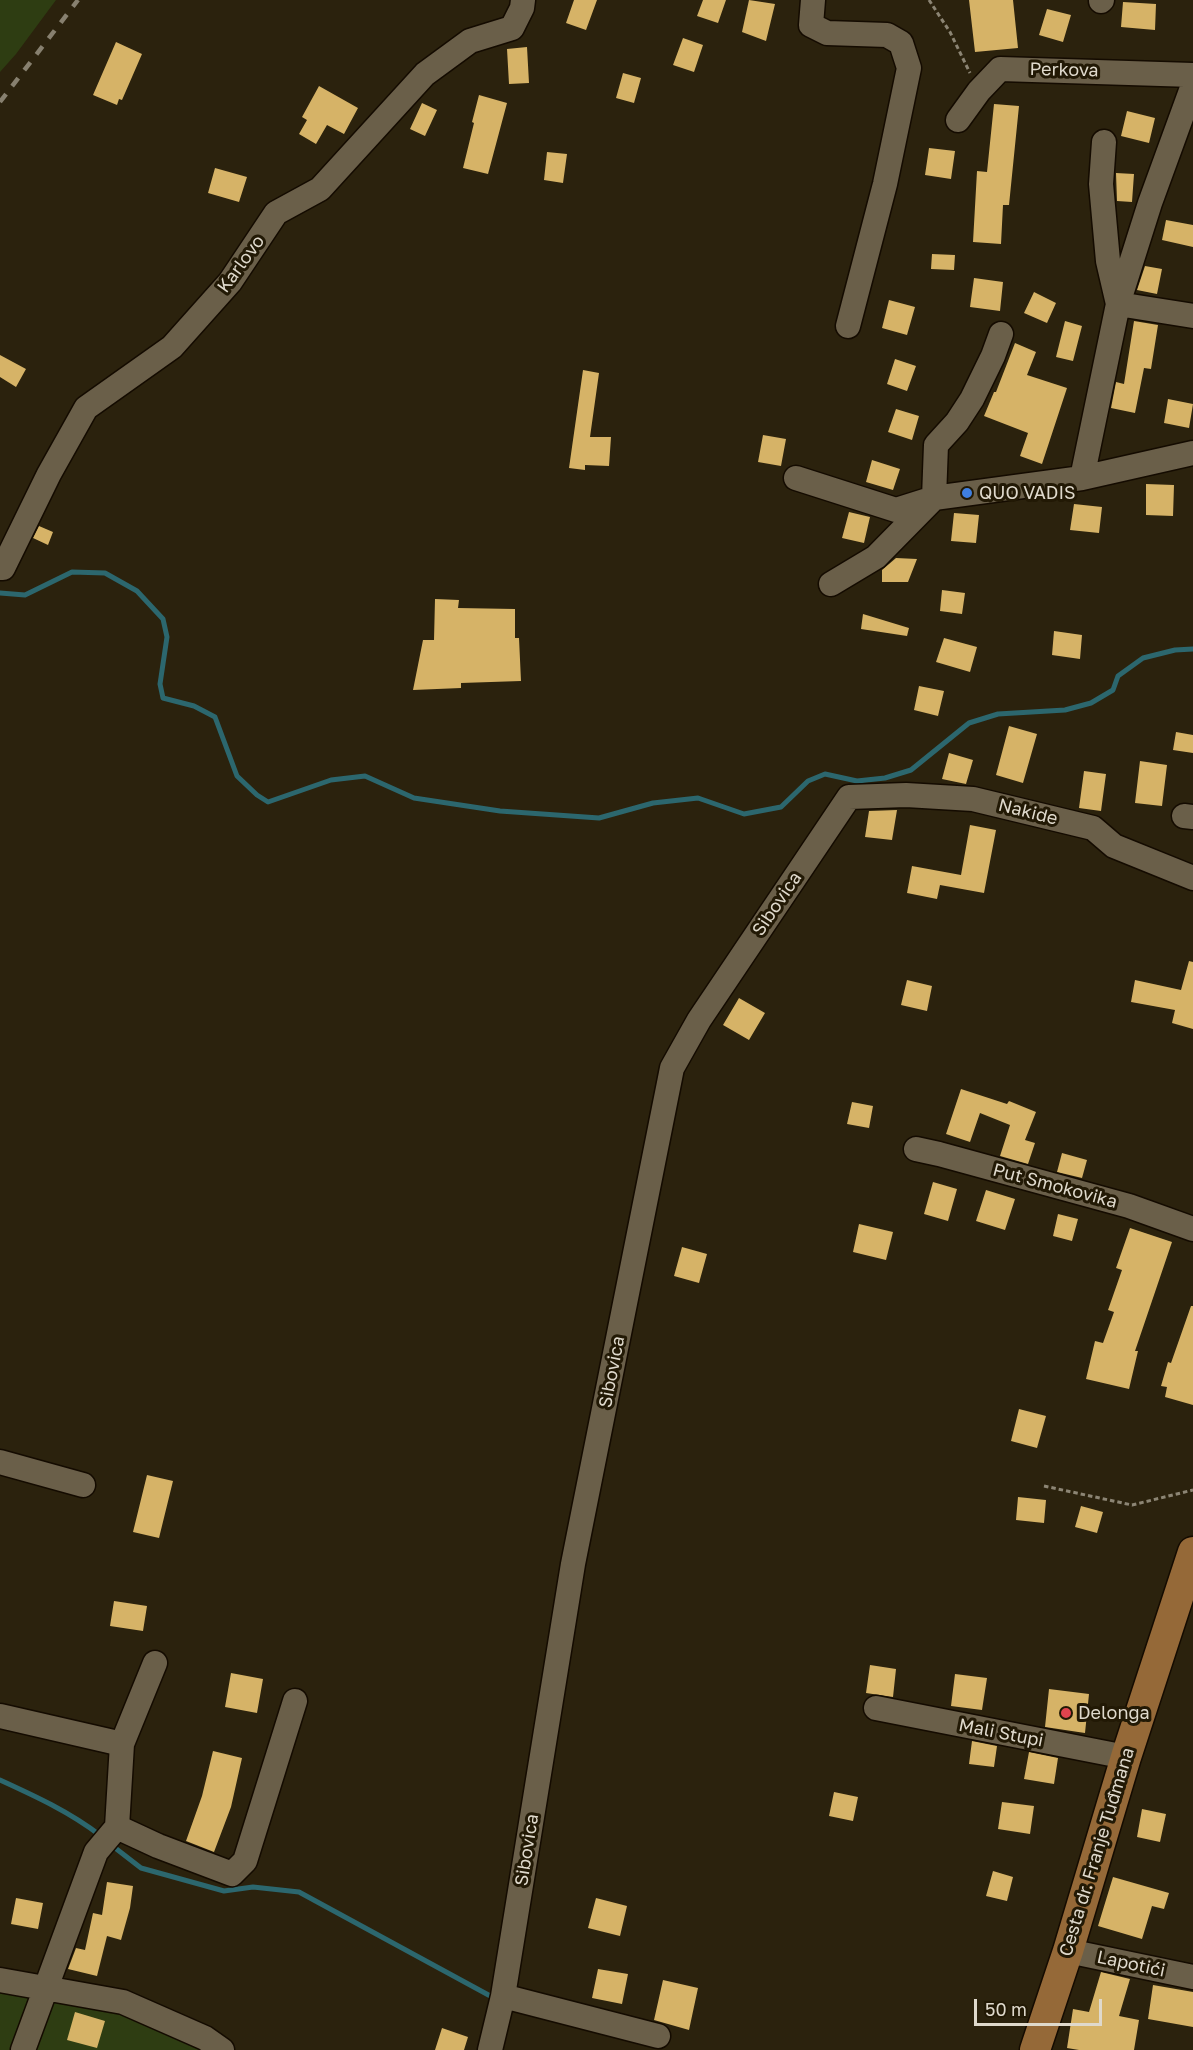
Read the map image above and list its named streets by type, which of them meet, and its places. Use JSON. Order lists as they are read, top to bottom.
{
  "streets": {
    "main road": ["Cesta dr. Franje Tuđmana"],
    "street": [
      "Perkova",
      "Karlovo",
      "Nakide",
      "Sibovica",
      "Put Smokovika",
      "Mali Stupi",
      "Lapotići"
    ]
  },
  "crossings": [
    ["Nakide", "Sibovica"],
    ["Mali Stupi", "Cesta dr. Franje Tuđmana"],
    ["Cesta dr. Franje Tuđmana", "Lapotići"]
  ],
  "places": ["QUO VADIS", "Delonga"],
  "scale_bar": "50 m"
}
